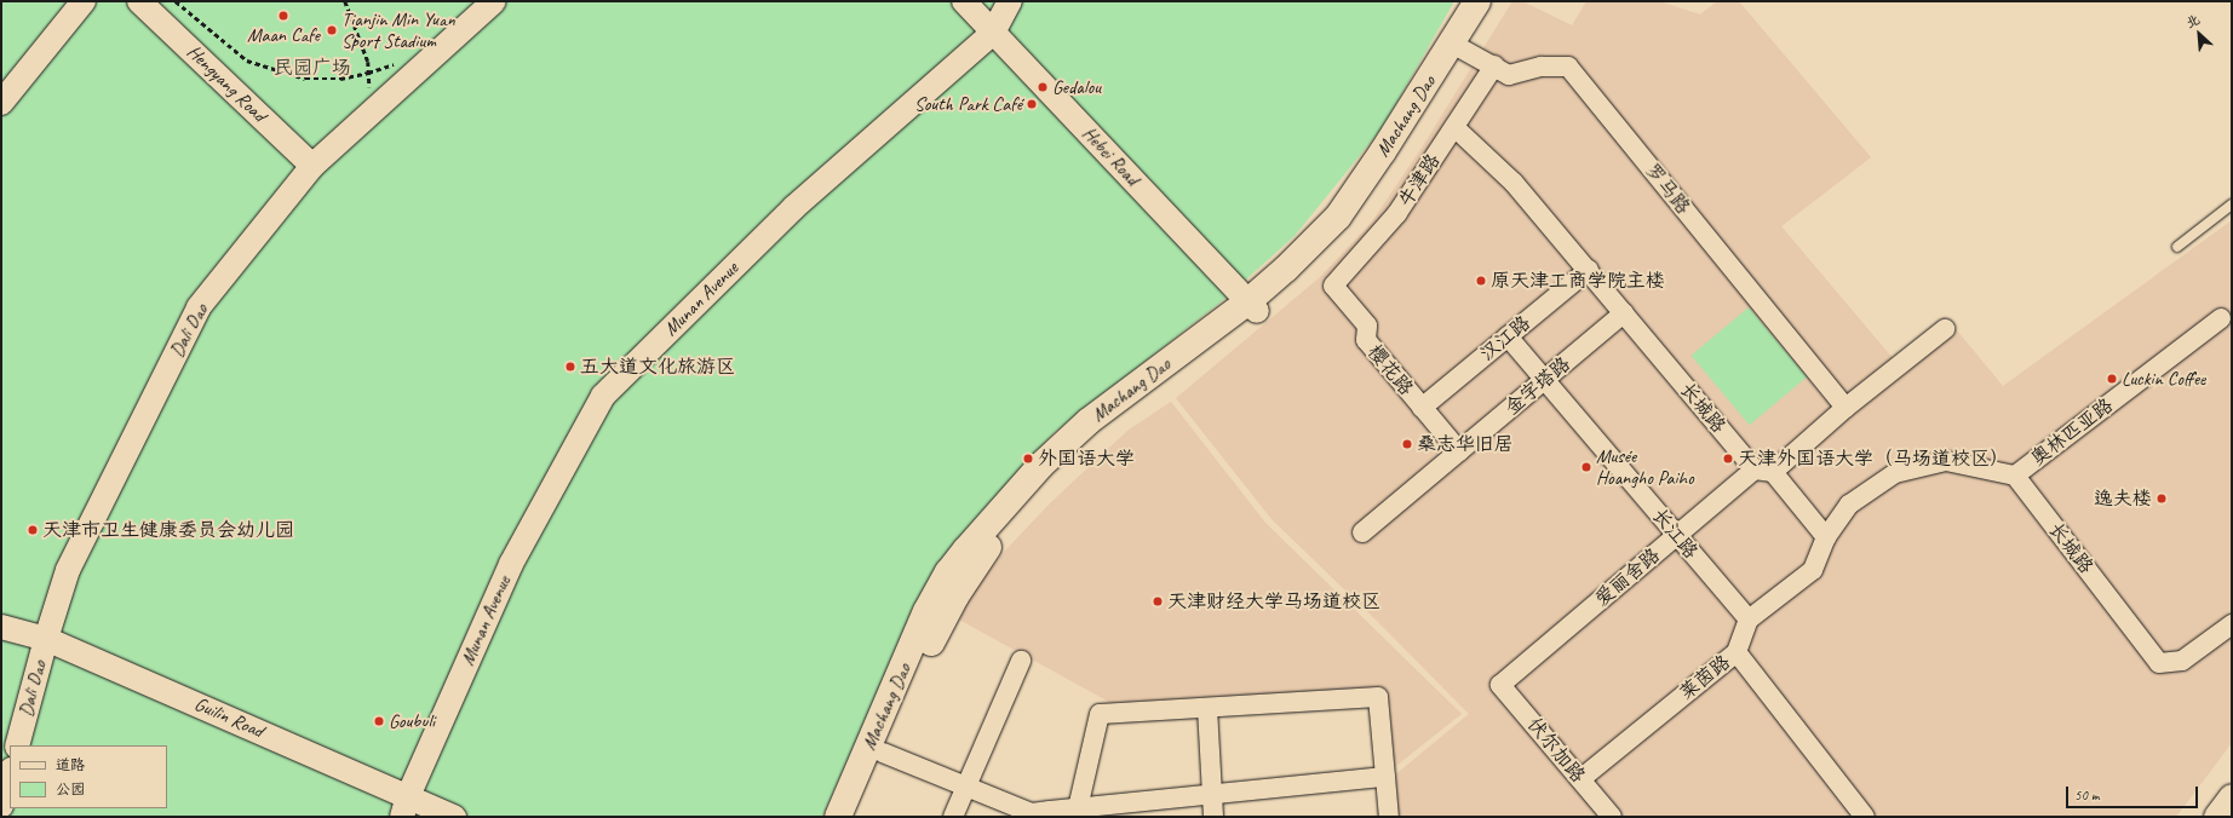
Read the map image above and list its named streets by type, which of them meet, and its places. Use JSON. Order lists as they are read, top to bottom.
{
  "streets": {
    "main road": ["Machang Dao"],
    "street": [
      "Hengyang Road",
      "Hebei Road",
      "牛津路",
      "罗马路",
      "Munan Avenue",
      "Dali Dao",
      "汉江路",
      "樱花路",
      "金字塔路",
      "长城路",
      "奥林匹亚路",
      "长江路",
      "爱丽舍路",
      "莱茵路",
      "Guilin Road",
      "伏尔加路"
    ]
  },
  "crossings": [
    ["Hengyang Road", "Dali Dao"],
    ["Machang Dao", "Hebei Road"],
    ["Machang Dao", "罗马路"],
    ["Hebei Road", "Munan Avenue"],
    ["牛津路", "罗马路"],
    ["牛津路", "樱花路"],
    ["牛津路", "长城路"],
    ["罗马路", "爱丽舍路"],
    ["Munan Avenue", "Guilin Road"],
    ["Dali Dao", "Guilin Road"],
    ["汉江路", "樱花路"],
    ["汉江路", "长城路"],
    ["汉江路", "长江路"],
    ["樱花路", "金字塔路"],
    ["金字塔路", "长城路"],
    ["金字塔路", "长江路"],
    ["长城路", "奥林匹亚路"],
    ["长城路", "爱丽舍路"],
    ["长江路", "爱丽舍路"],
    ["长江路", "莱茵路"],
    ["爱丽舍路", "伏尔加路"],
    ["莱茵路", "伏尔加路"]
  ],
  "parks": ["民园广场"],
  "places": [
    "Maan Cafe",
    "Tianjin Min Yuan Sport Stadium",
    "Gedalou",
    "South Park Café",
    "原天津工商学院主楼",
    "五大道文化旅游区",
    "Luckin Coffee",
    "桑志华旧居",
    "外国语大学",
    "天津外国语大学（马场道校区）",
    "Musée Hoangho Paiho",
    "逸夫楼",
    "天津市卫生健康委员会幼儿园",
    "天津财经大学马场道校区",
    "Goubuli"
  ],
  "legend": ["道路", "公园"],
  "scale_bar": "50 m",
  "north": "top left"
}
